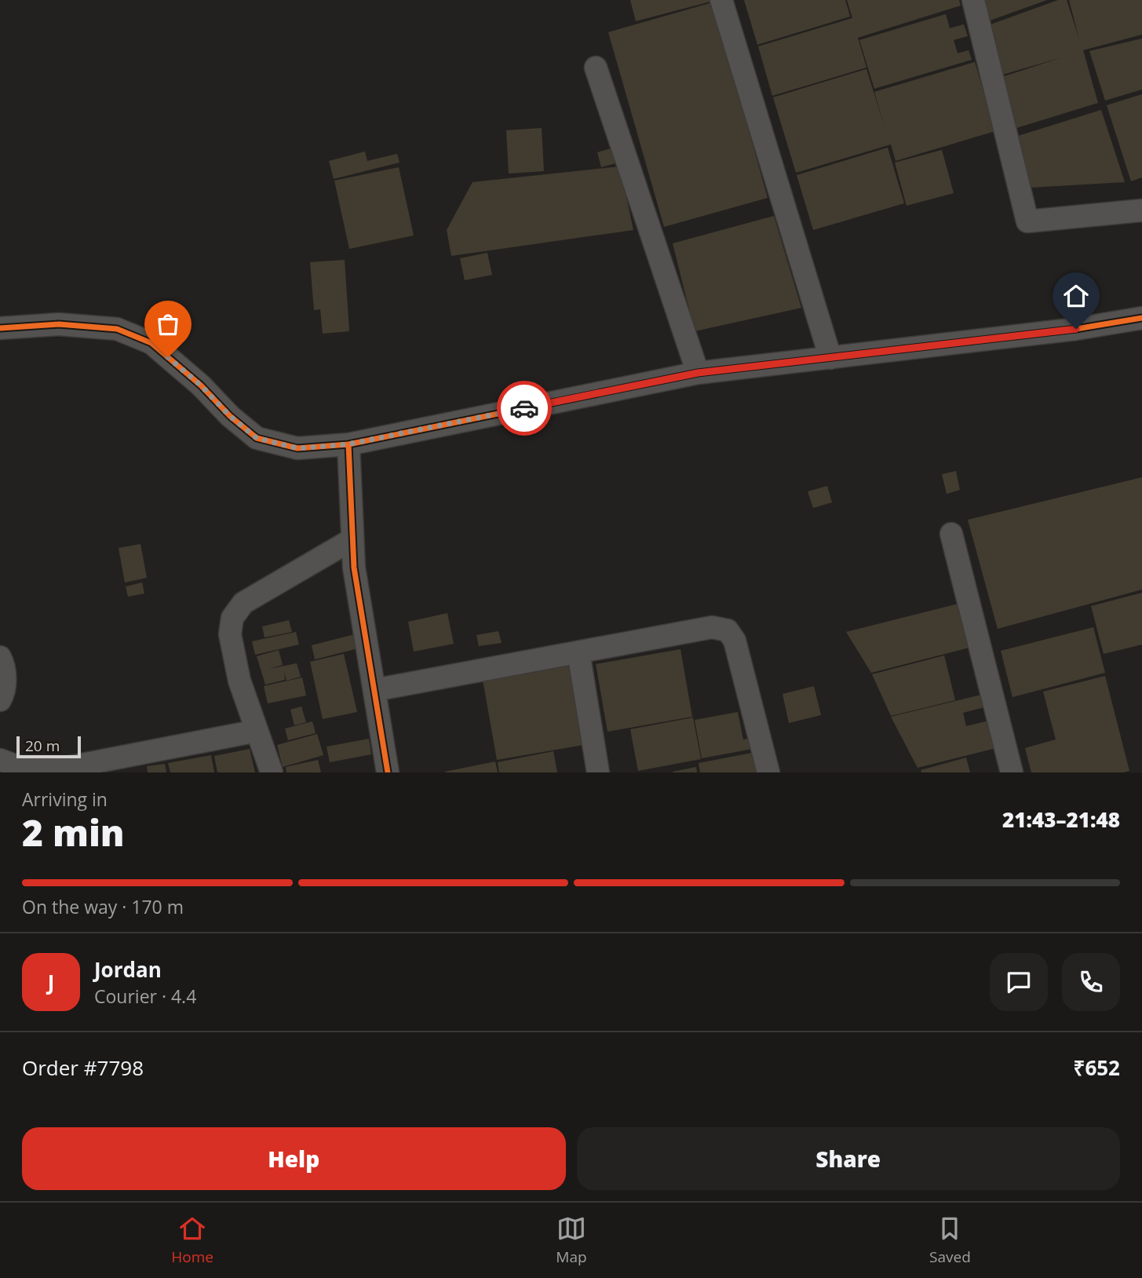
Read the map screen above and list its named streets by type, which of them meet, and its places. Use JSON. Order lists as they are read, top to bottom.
{
  "scale_bar": "20 m",
  "page": {
    "scale": "20 m",
    "heading": ["2 min", "Arriving in", "21:43–21:48"],
    "panel": [
      "Jordan",
      "Courier · 4.4",
      "Order #7798",
      "₹652"
    ],
    "bar": "On the way · 170 m",
    "round": "J",
    "buttons": ["Help", "Share"],
    "tabs": ["Home", "Map", "Saved"]
  }
}
